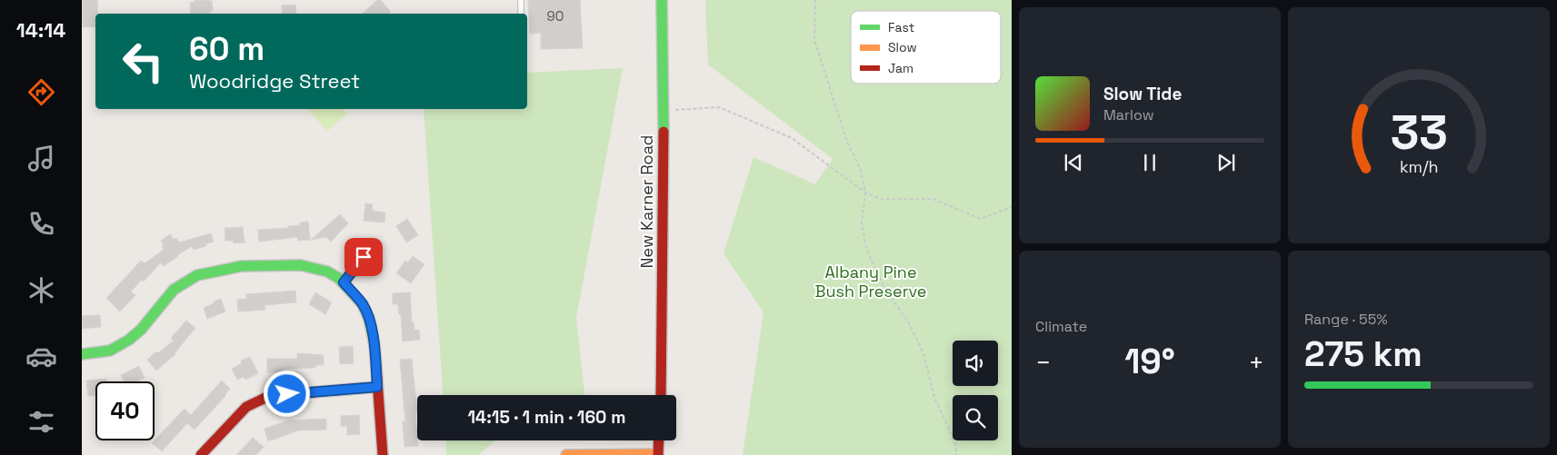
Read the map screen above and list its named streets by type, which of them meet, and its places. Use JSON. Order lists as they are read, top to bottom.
{
  "streets": {
    "street": ["New Karner Road"]
  },
  "parks": ["Albany Pine Bush Preserve"],
  "house_numbers": ["90"],
  "legend": ["Fast", "Slow", "Jam"],
  "page": {
    "tabs": "14:14",
    "turn": ["60 m", "Woodridge Street"],
    "song": ["Slow Tide", "Marlow"],
    "tile": [
      "Climate",
      ["Range · 55%", "275 km"]
    ],
    "heat": ["−", "19°", "+"],
    "limit": "40",
    "trip": "14:15 · 1 min · 160 m",
    "gauge": ["33", "km/h"]
  }
}
